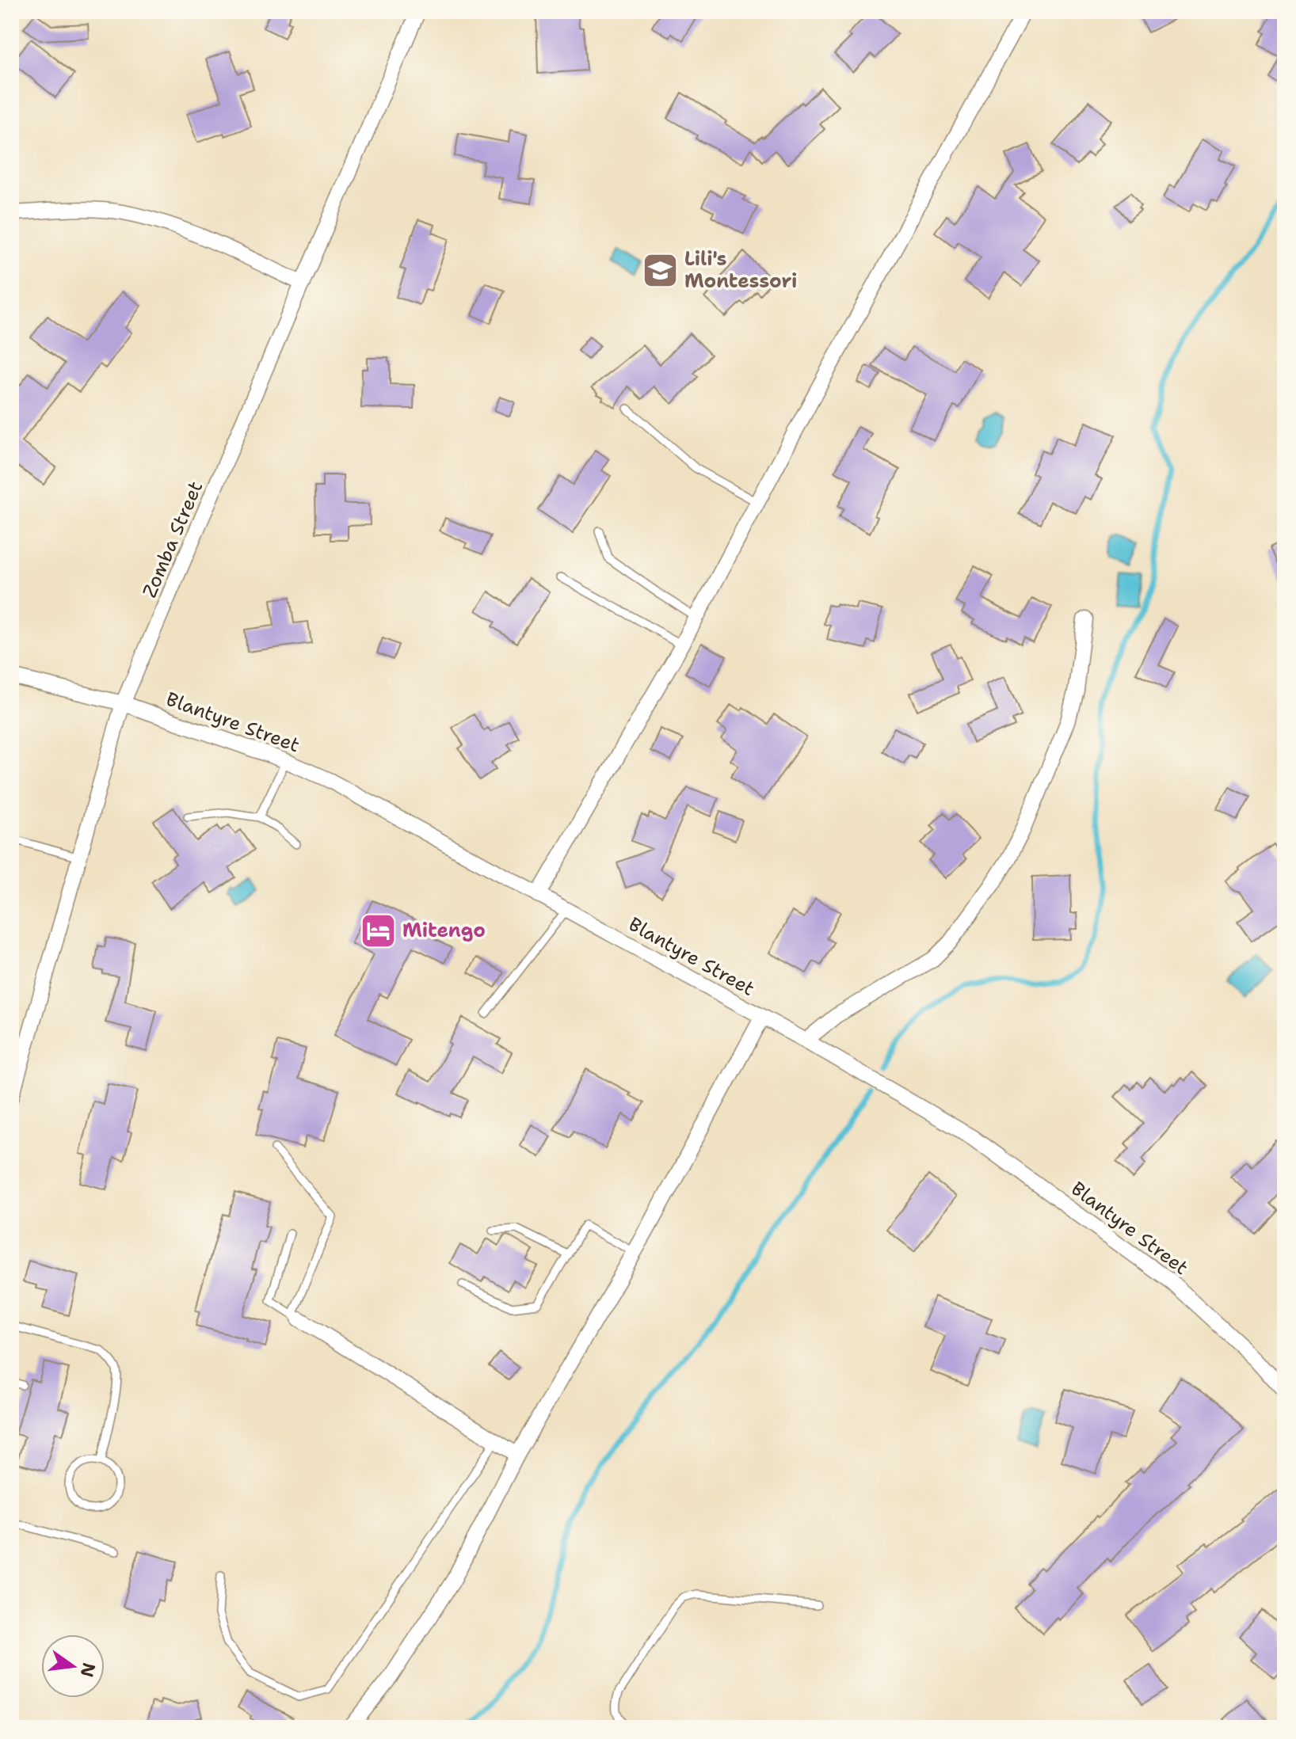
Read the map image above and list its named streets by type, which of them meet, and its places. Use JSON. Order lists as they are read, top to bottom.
{
  "streets": {
    "street": ["Zomba Street", "Blantyre Street"]
  },
  "crossings": [
    ["Zomba Street", "Blantyre Street"]
  ],
  "places": {
    "school or university": ["Lili's Montessori"],
    "hotel": ["Mitengo"]
  },
  "north": "right"
}
